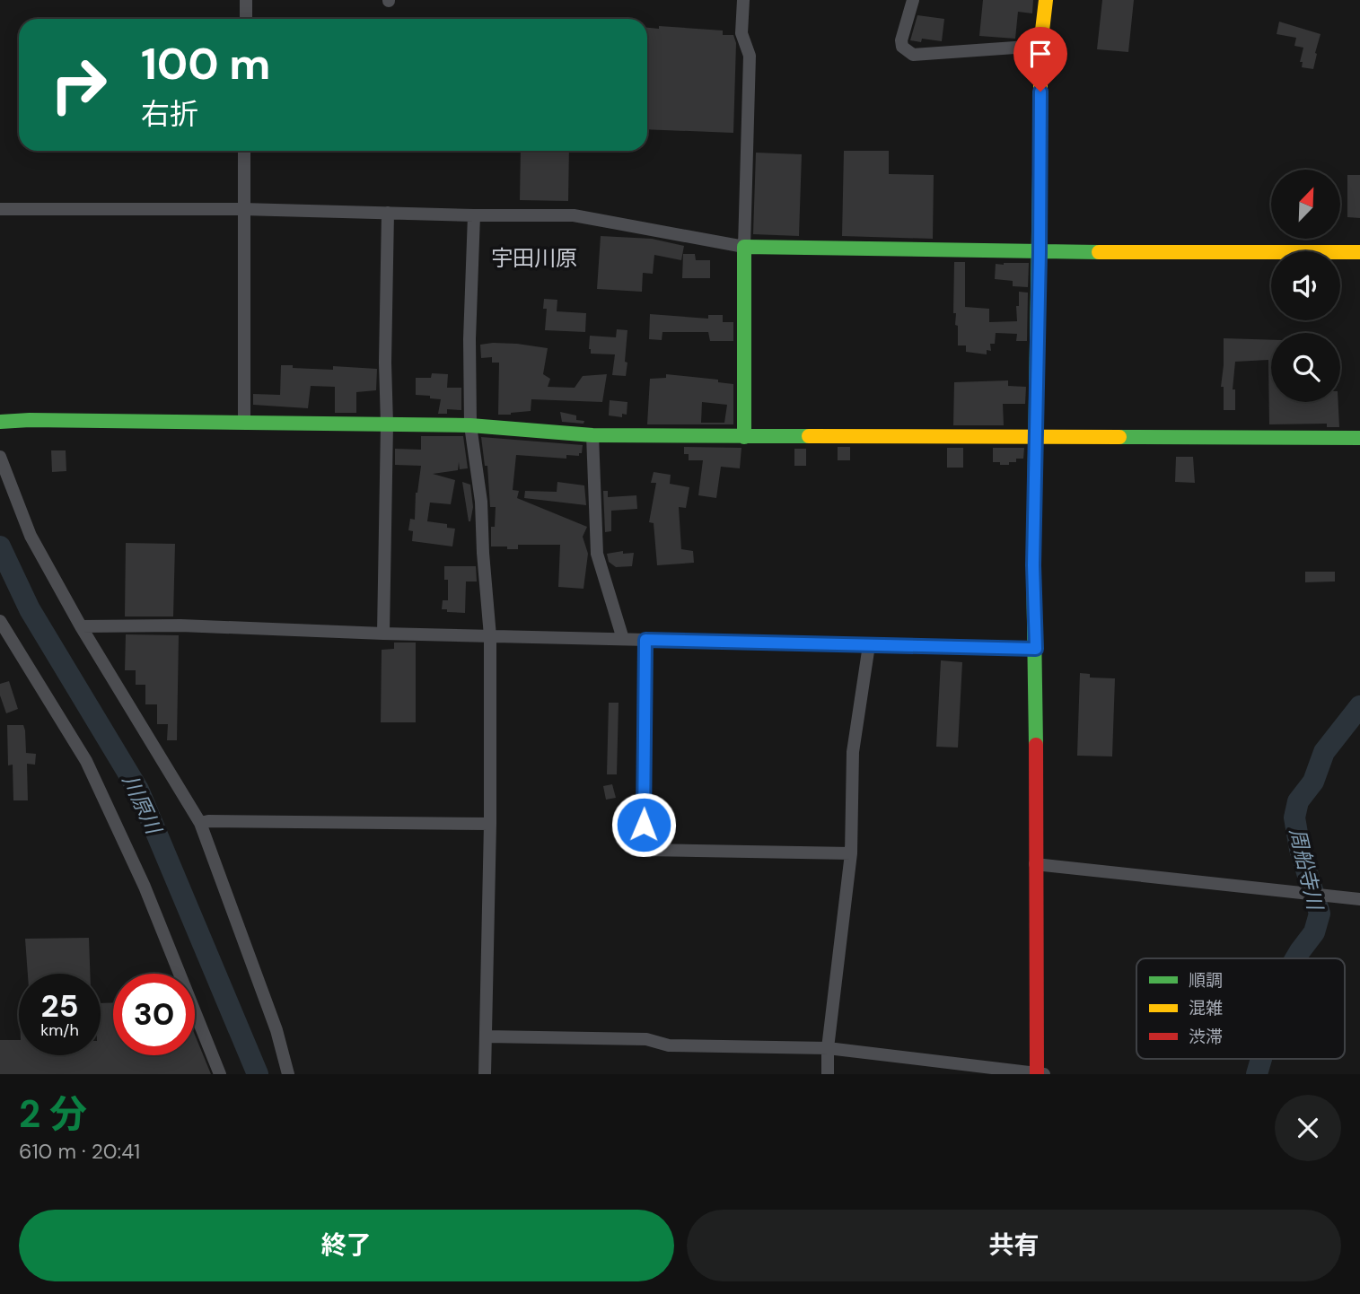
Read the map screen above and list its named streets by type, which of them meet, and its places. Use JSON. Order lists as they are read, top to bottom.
{
  "districts": ["宇田川原"],
  "water": ["川原川", "周船寺川"],
  "legend": ["順調", "混雑", "渋滞"],
  "north": "top right",
  "page": {
    "turn": ["100 m", "右折"],
    "speed": "25 km/h",
    "limit": "30",
    "heading": ["2 分", "610 m · 20:41"],
    "buttons": ["終了", "共有"]
  }
}
